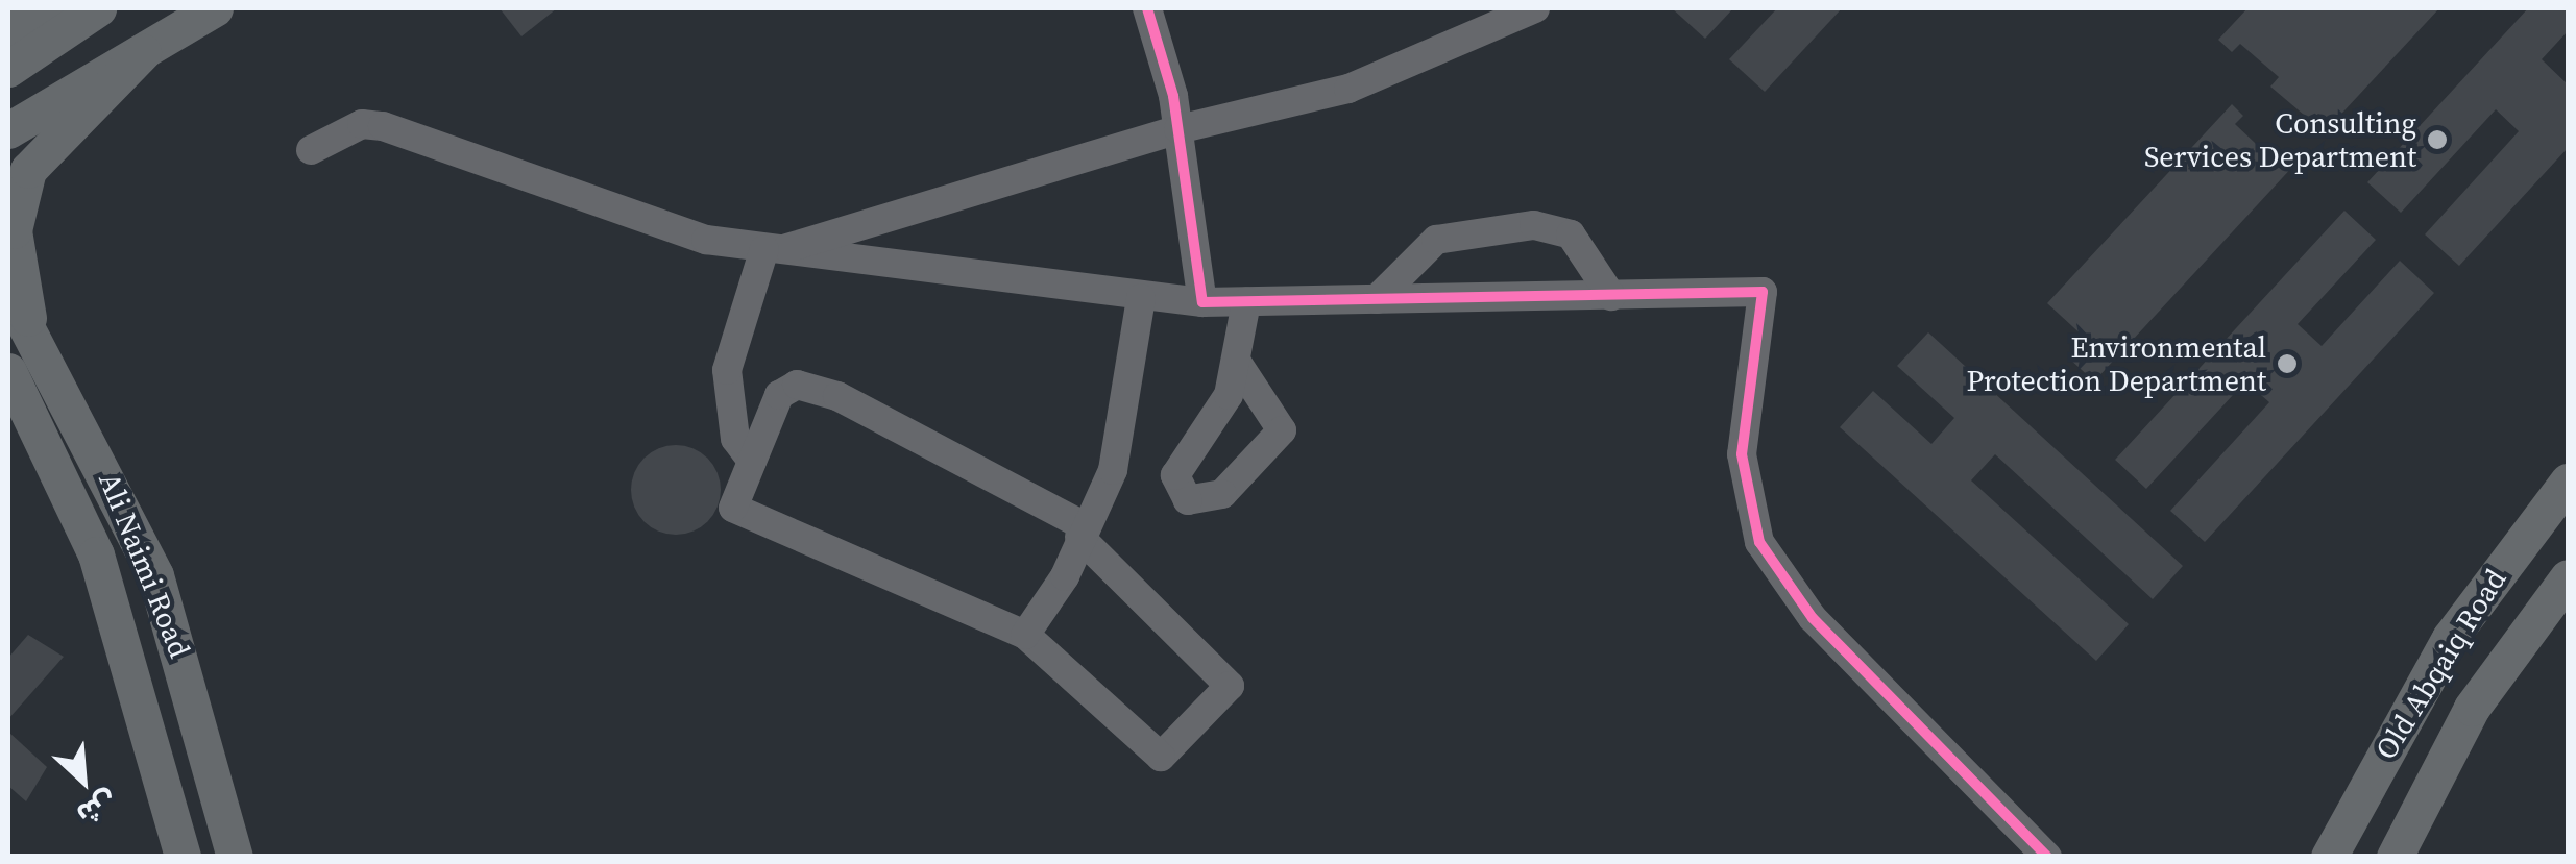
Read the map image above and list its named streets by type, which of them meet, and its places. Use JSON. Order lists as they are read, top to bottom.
{
  "streets": {
    "main road": ["Ali Naimi Road", "Old Abqaiq Road"]
  },
  "places": ["Consulting Services Department", "Environmental Protection Department"],
  "north": "bottom right"
}
